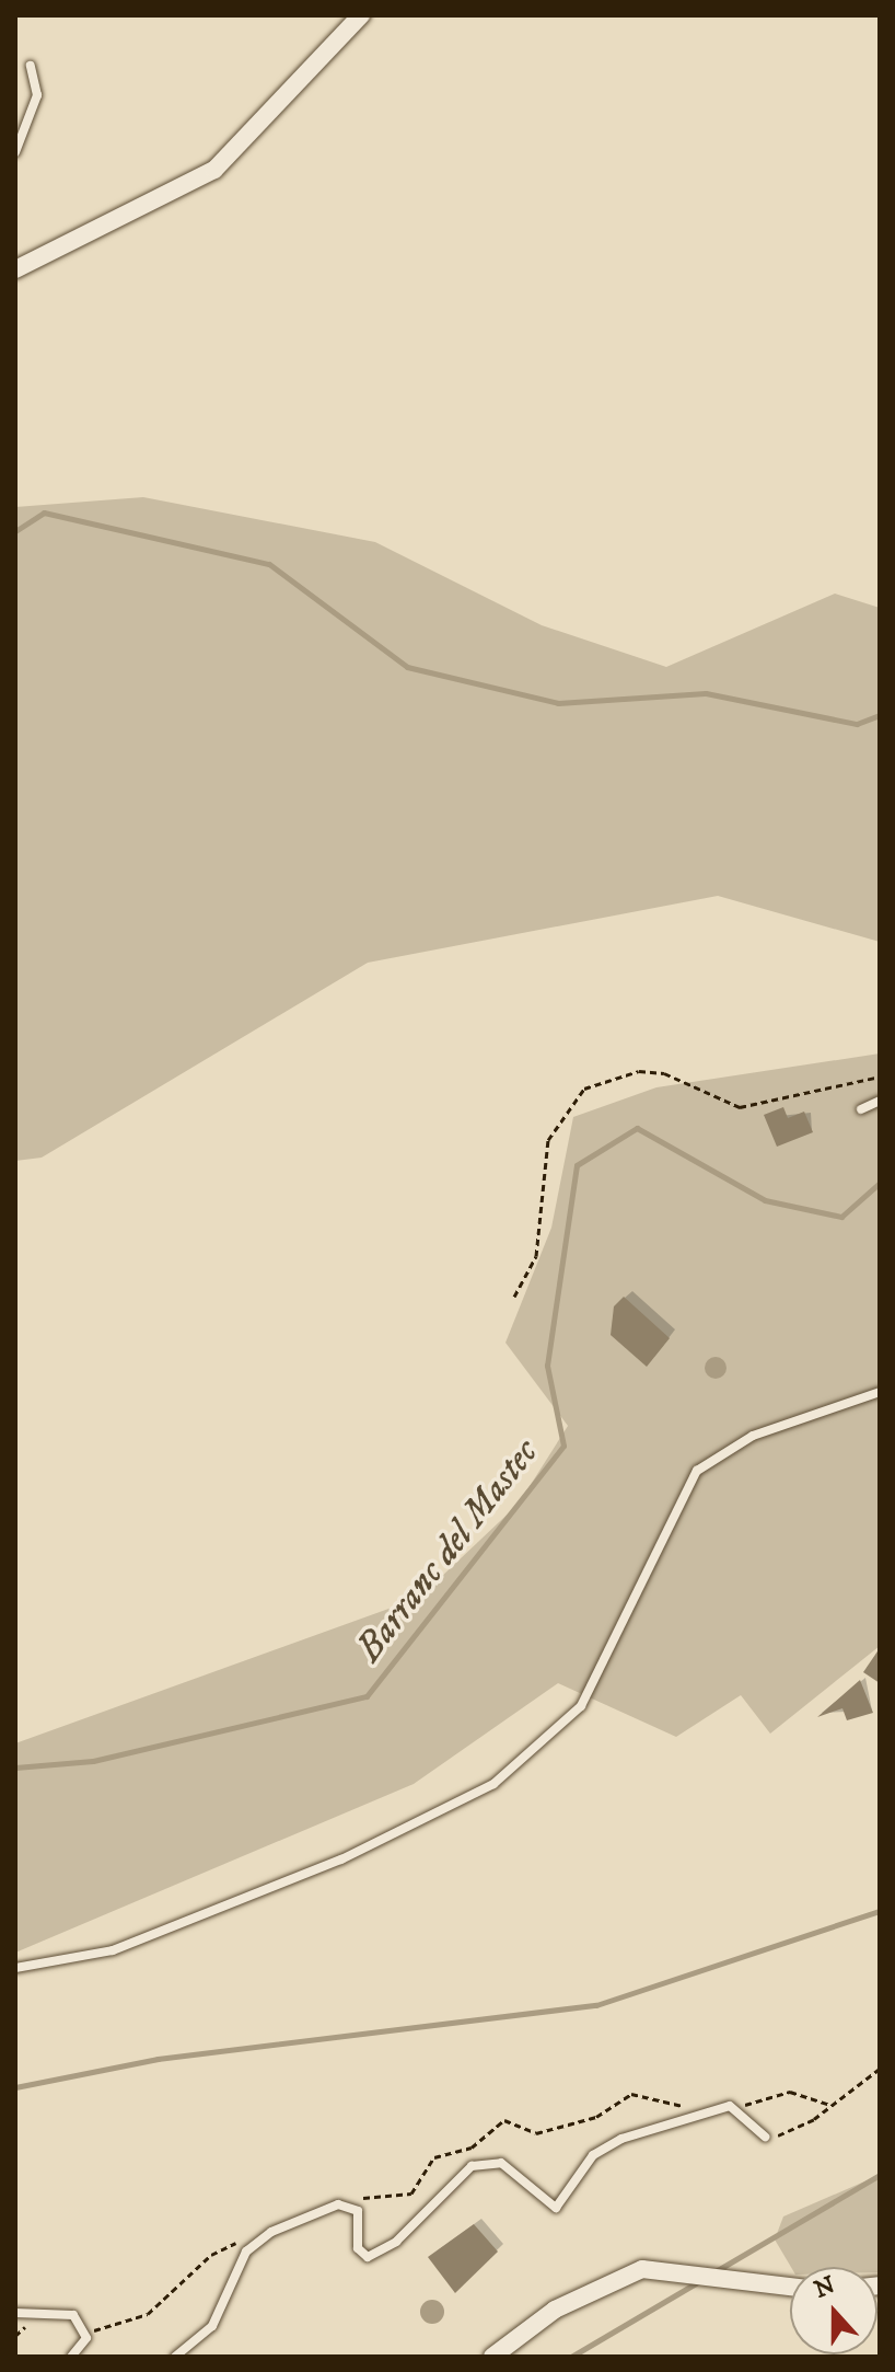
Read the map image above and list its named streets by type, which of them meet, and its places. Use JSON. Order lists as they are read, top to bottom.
{
  "water": ["Barranc del Mastec"],
  "north": "top"
}
